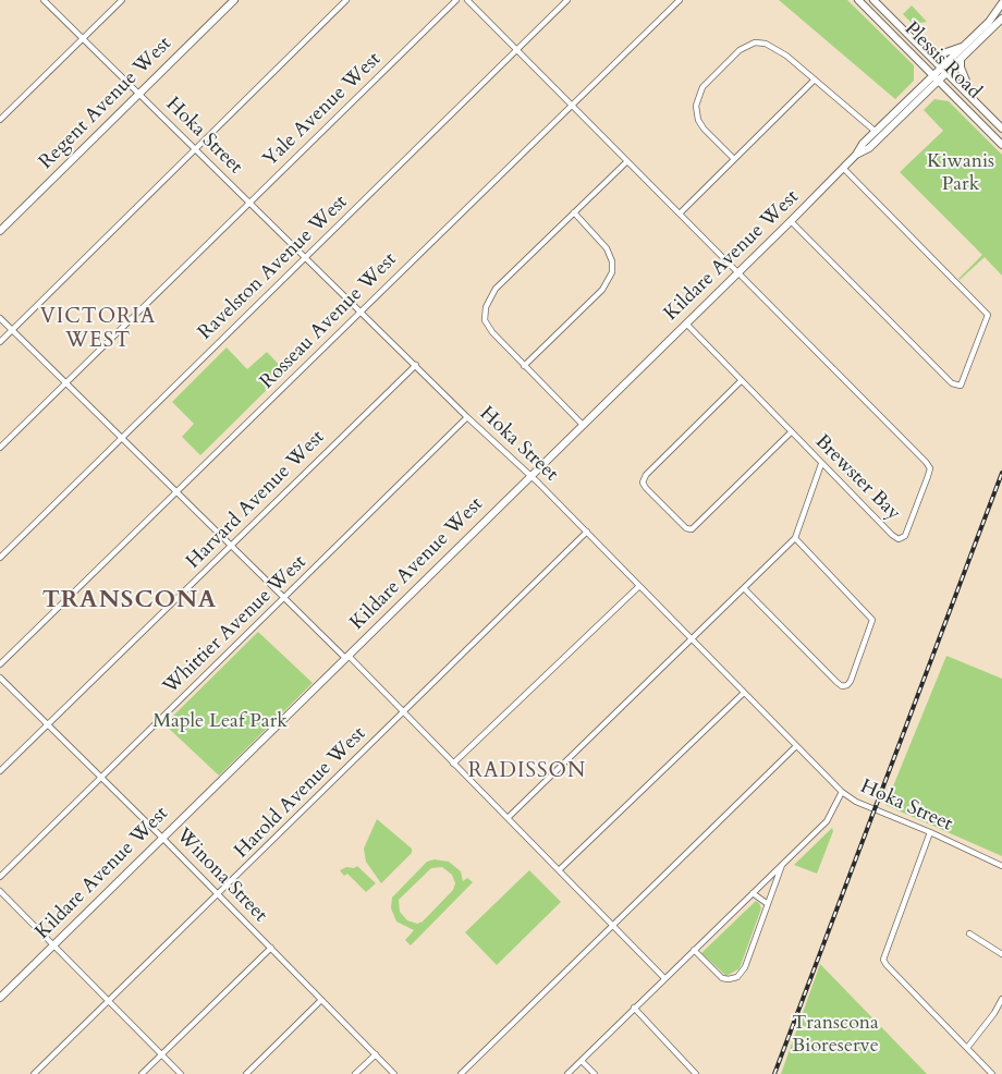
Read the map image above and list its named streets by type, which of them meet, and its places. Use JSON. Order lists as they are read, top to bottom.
{
  "streets": {
    "street": [
      "Plessis Road",
      "Regent Avenue West",
      "Yale Avenue West",
      "Hoka Street",
      "Kildare Avenue West",
      "Ravelston Avenue West",
      "Rosseau Avenue West",
      "Brewster Bay",
      "Harvard Avenue West",
      "Whittier Avenue West",
      "Harold Avenue West",
      "Winona Street"
    ]
  },
  "crossings": [
    ["Plessis Road", "Kildare Avenue West"],
    ["Regent Avenue West", "Hoka Street"],
    ["Yale Avenue West", "Hoka Street"],
    ["Hoka Street", "Kildare Avenue West"],
    ["Hoka Street", "Ravelston Avenue West"],
    ["Hoka Street", "Rosseau Avenue West"],
    ["Hoka Street", "Harvard Avenue West"],
    ["Hoka Street", "Whittier Avenue West"],
    ["Hoka Street", "Harold Avenue West"],
    ["Kildare Avenue West", "Brewster Bay"],
    ["Kildare Avenue West", "Winona Street"],
    ["Harvard Avenue West", "Winona Street"],
    ["Whittier Avenue West", "Winona Street"],
    ["Harold Avenue West", "Winona Street"]
  ],
  "districts": ["VICTORIA WEST", "TRANSCONA", "RADISSON"],
  "parks": ["Kiwanis Park", "Maple Leaf Park", "Transcona Bioreserve"]
}
